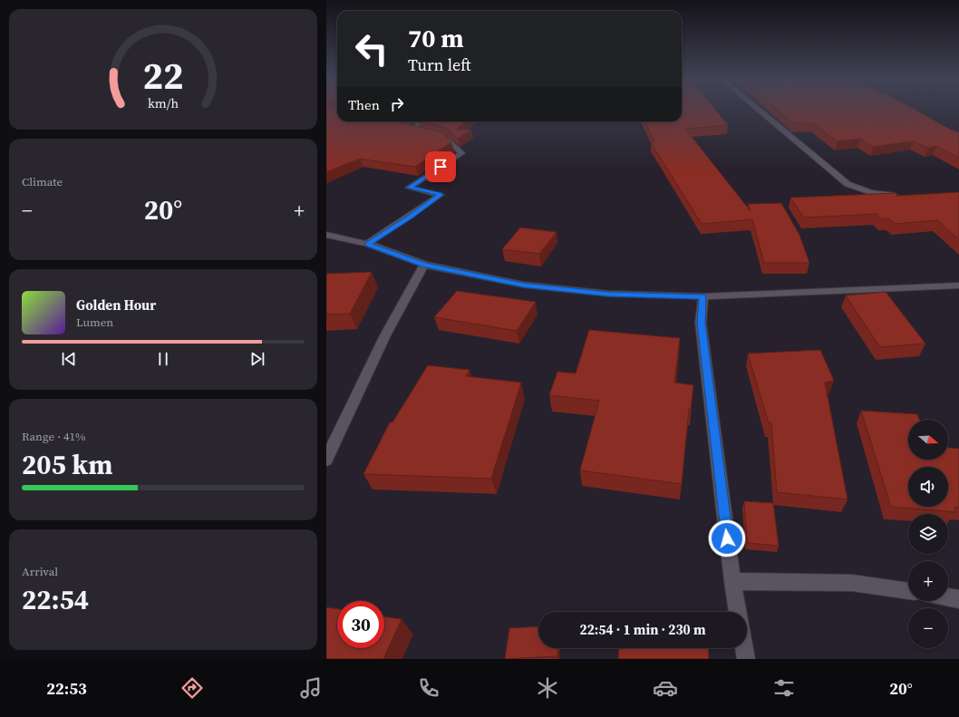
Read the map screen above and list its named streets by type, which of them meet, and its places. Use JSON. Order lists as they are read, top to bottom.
{
  "north": "right",
  "page": {
    "turn": ["70 m", "Turn left"],
    "then": "Then",
    "tile": [
      "Climate",
      ["Range · 41%", "205 km"],
      ["Arrival", "22:54"]
    ],
    "heat": ["−", "20°", "+"],
    "song": ["Golden Hour", "Lumen"],
    "map_buttons": ["+", "−"],
    "limit": "30",
    "trip": "22:54 · 1 min · 230 m",
    "tabs": ["22:53", "20°"],
    "gauge": ["22", "km/h"]
  }
}
